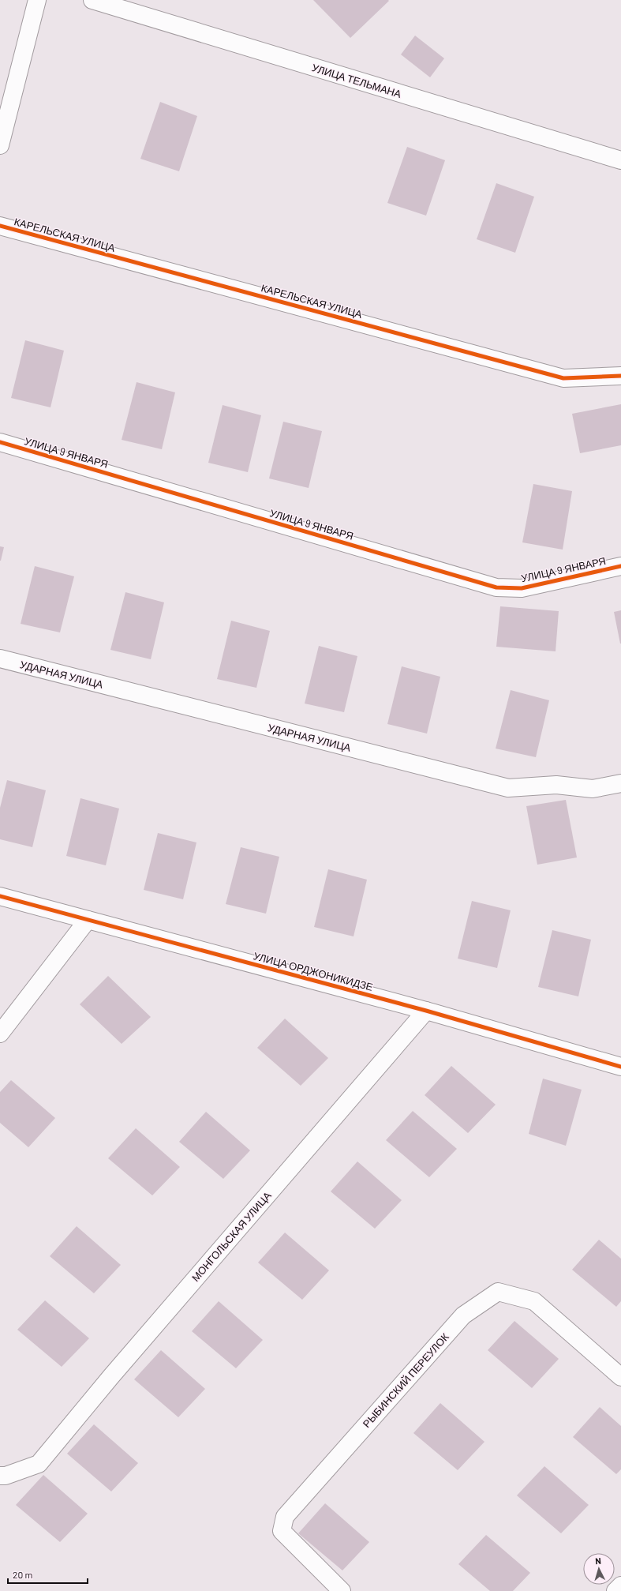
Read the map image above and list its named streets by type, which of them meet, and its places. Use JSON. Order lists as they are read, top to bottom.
{
  "streets": {
    "street": [
      "УЛИЦА ТЕЛЬМАНА",
      "КАРЕЛЬСКАЯ УЛИЦА",
      "УЛИЦА 9 ЯНВАРЯ",
      "УДАРНАЯ УЛИЦА",
      "УЛИЦА ОРДЖОНИКИДЗЕ",
      "МОНГОЛЬСКАЯ УЛИЦА",
      "РЫБИНСКИЙ ПЕРЕУЛОК"
    ]
  },
  "crossings": [
    ["УЛИЦА ОРДЖОНИКИДЗЕ", "МОНГОЛЬСКАЯ УЛИЦА"]
  ],
  "scale_bar": "20 m",
  "north": "top"
}
